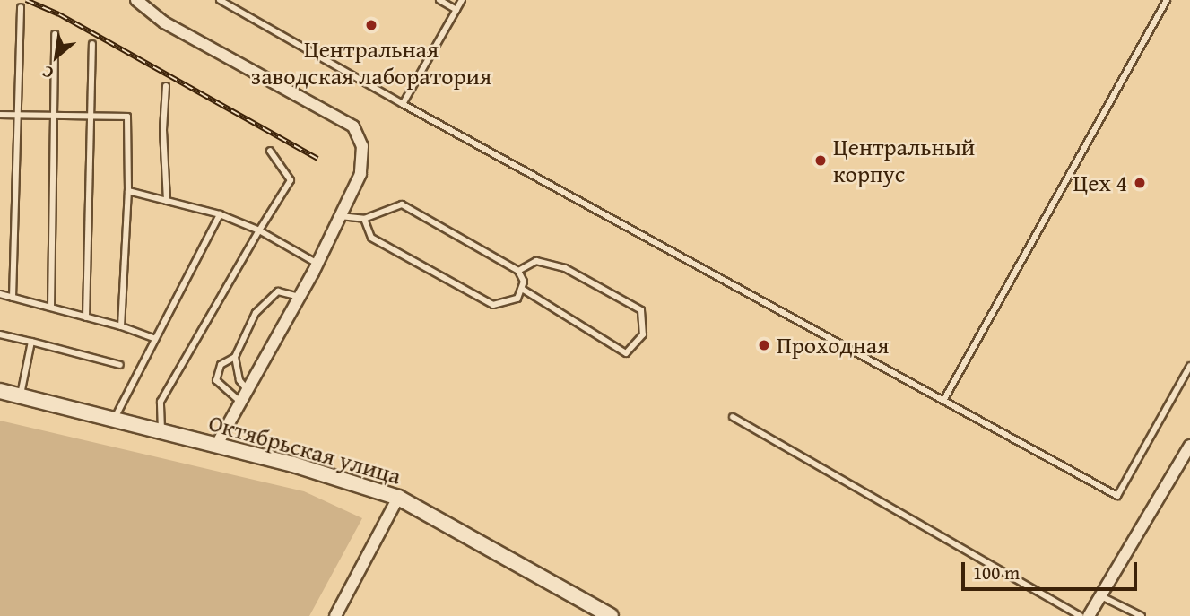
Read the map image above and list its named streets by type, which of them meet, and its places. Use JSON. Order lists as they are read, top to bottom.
{
  "streets": {
    "main road": ["Октябрьская улица"]
  },
  "places": [
    "Центральная заводская лаборатория",
    "Центральный корпус",
    "Цех 4",
    "Проходная"
  ],
  "scale_bar": "100 m",
  "north": "bottom left"
}
